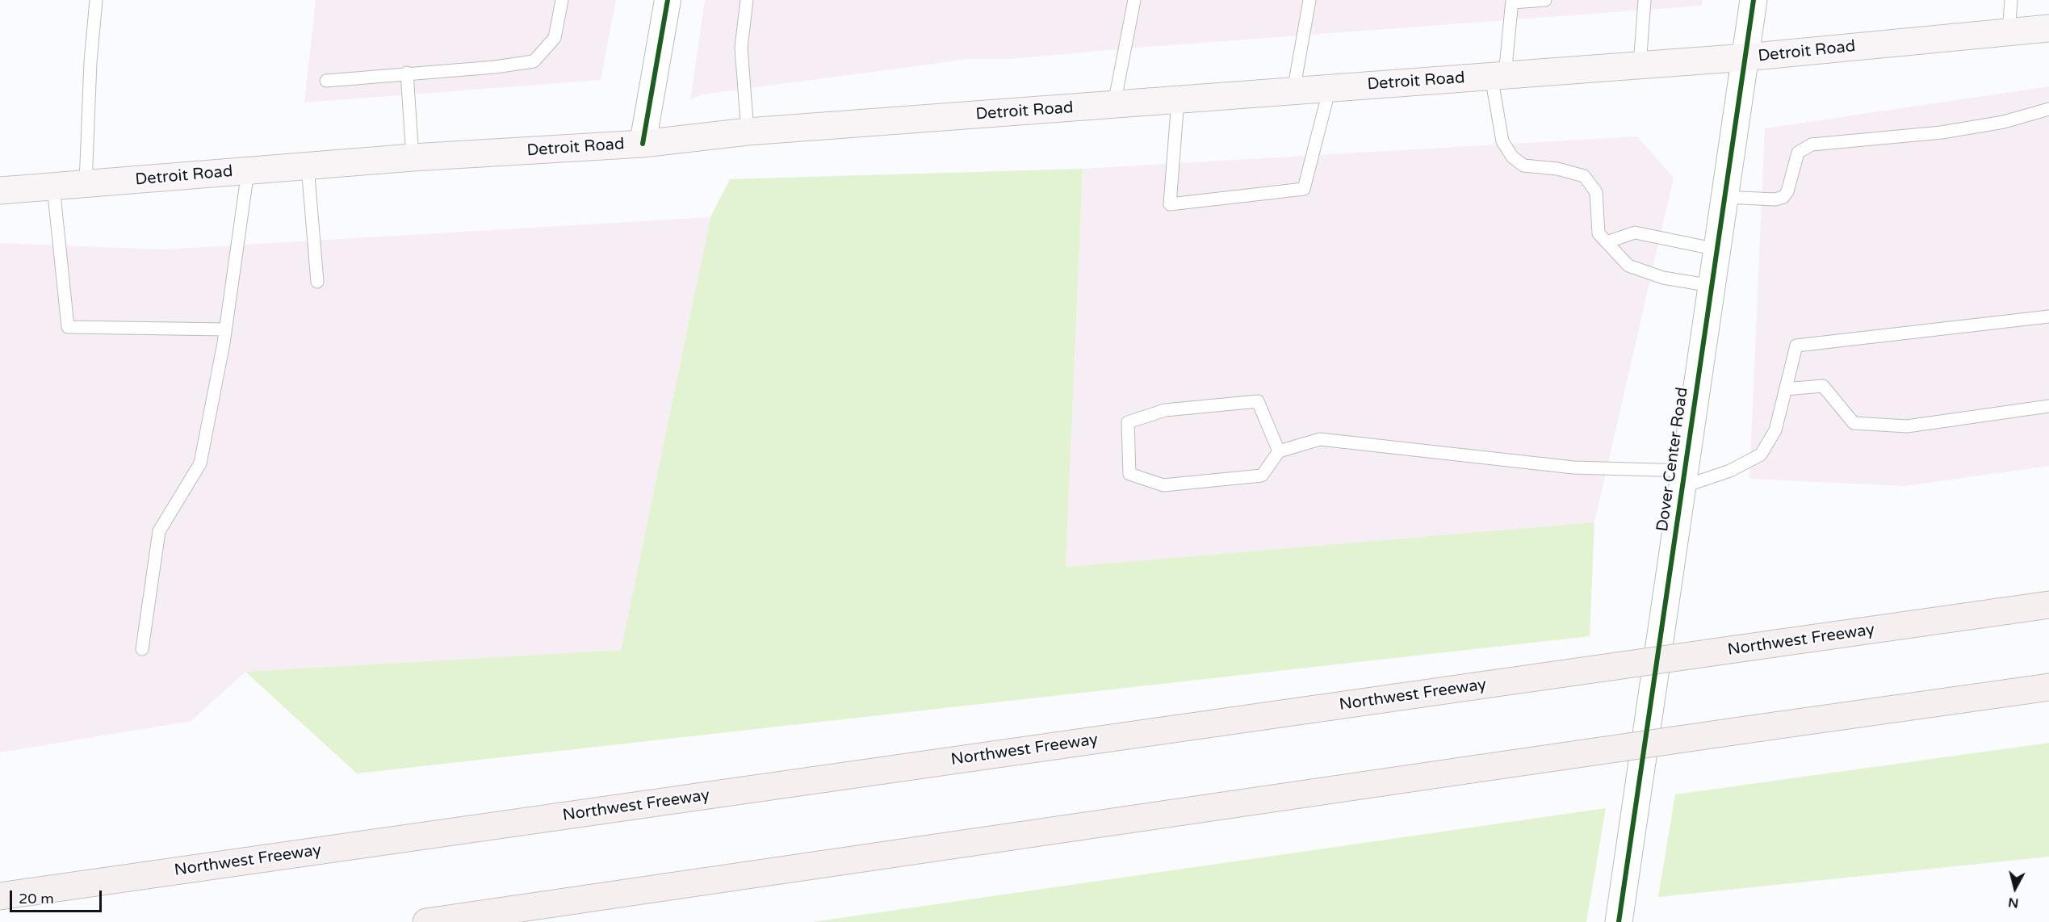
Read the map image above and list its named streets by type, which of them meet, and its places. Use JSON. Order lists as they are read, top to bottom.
{
  "streets": {
    "highway": ["Northwest Freeway"],
    "main road": ["Detroit Road"],
    "street": ["Dover Center Road"]
  },
  "crossings": [
    ["Detroit Road", "Dover Center Road"]
  ],
  "scale_bar": "20 m",
  "north": "bottom"
}
